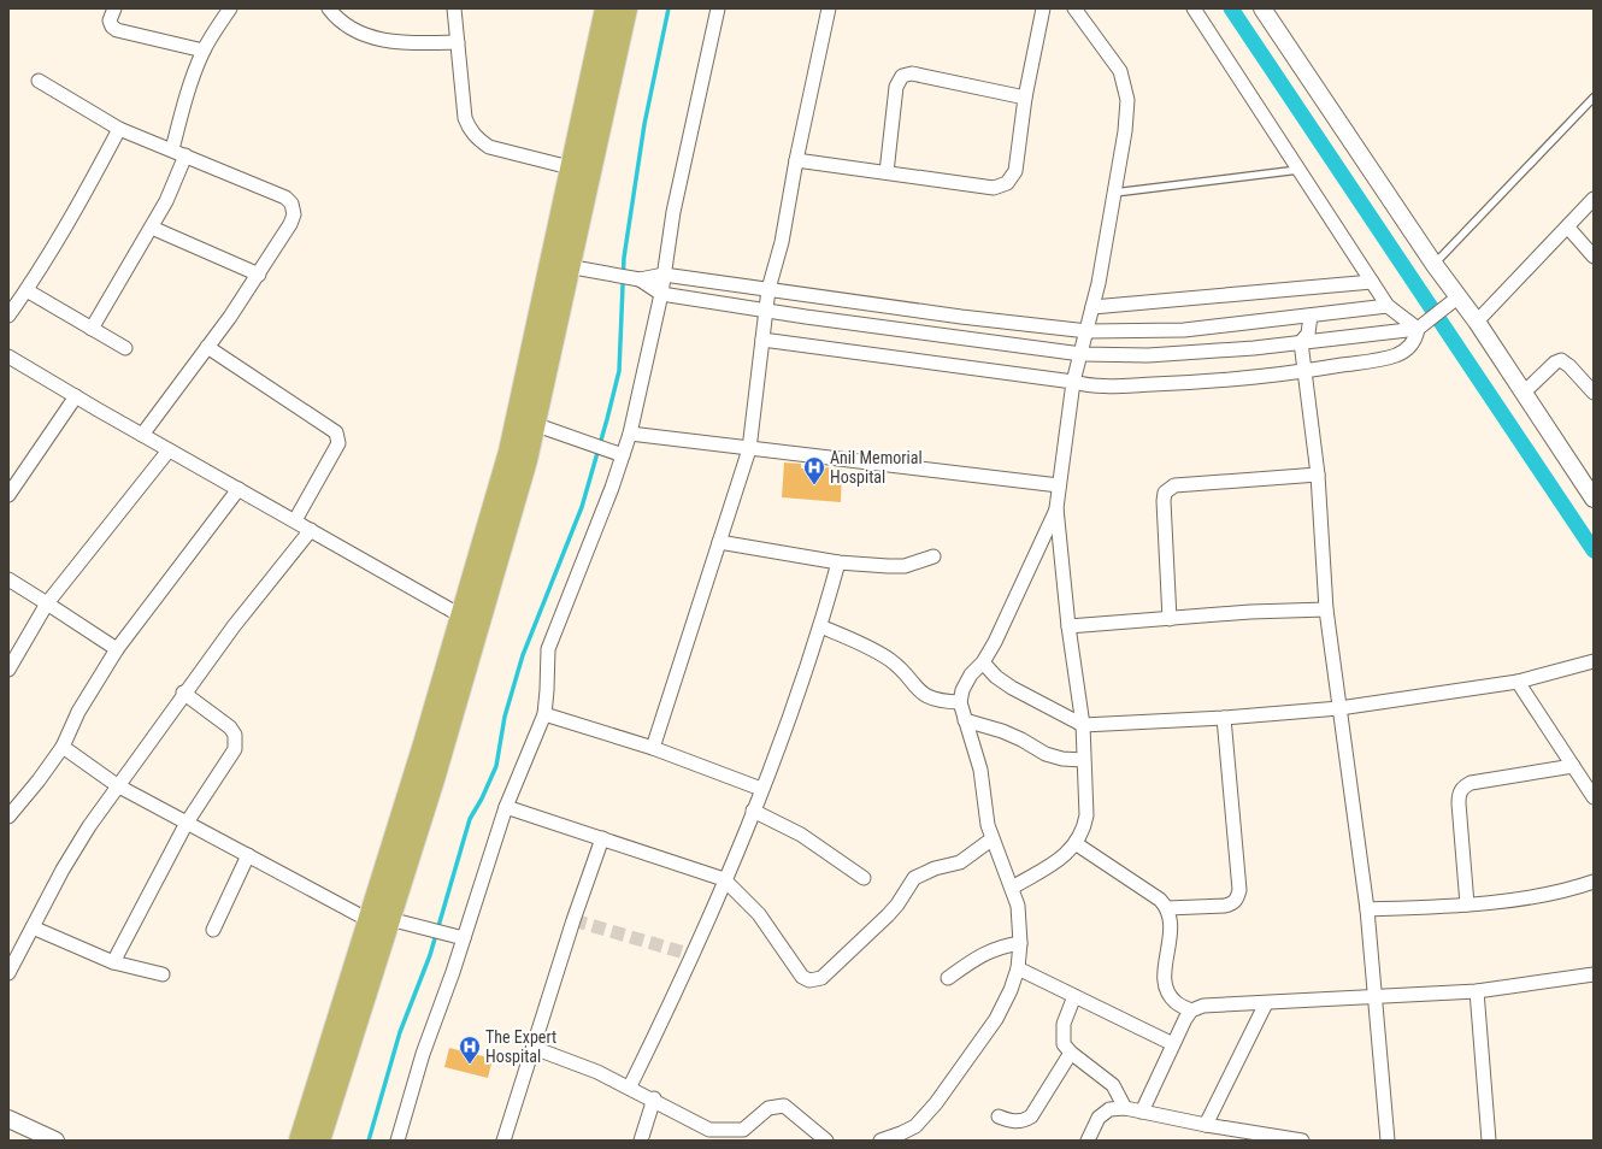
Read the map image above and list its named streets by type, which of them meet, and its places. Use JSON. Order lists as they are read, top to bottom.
{
  "places": {
    "hospital": ["Anil Memorial Hospital", "The Expert Hospital"]
  }
}
